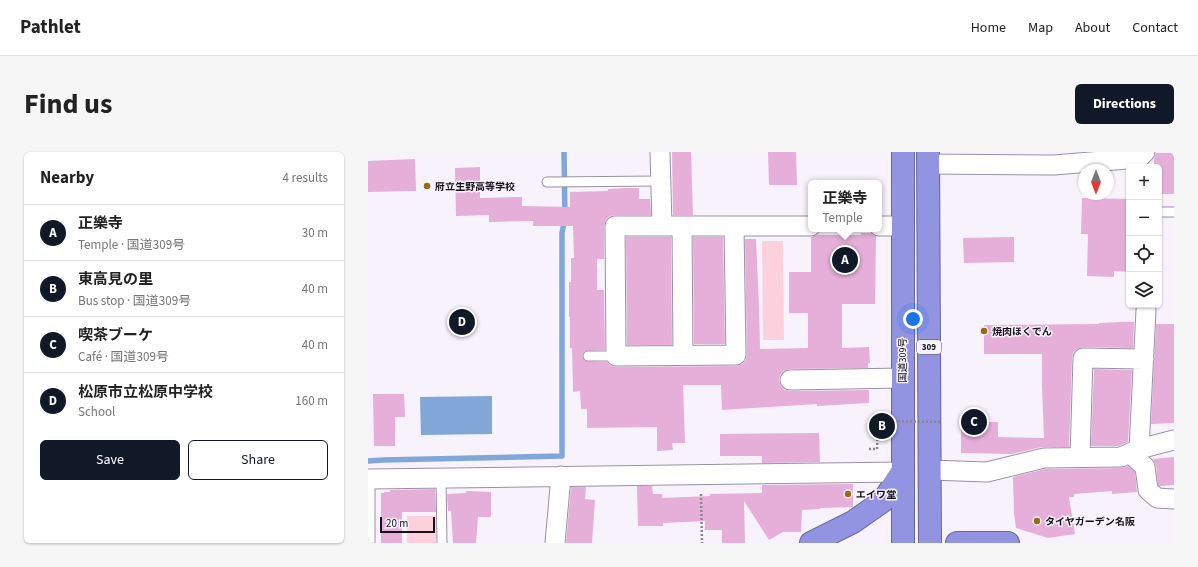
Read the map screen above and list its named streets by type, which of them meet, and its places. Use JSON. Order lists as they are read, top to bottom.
{
  "streets": {
    "highway": ["309", "国道309号"]
  },
  "places": [
    "府立生野高等学校",
    "焼肉ほくでん",
    "エイワ堂",
    "タイヤガーデン名阪"
  ],
  "scale_bar": "20 m",
  "north": "bottom",
  "page": {
    "header": "Pathlet",
    "nav": [
      "Home",
      "Map",
      "About",
      "Contact"
    ],
    "title": "Find us",
    "buttons": [
      "Directions",
      ["Save", "Share"]
    ],
    "heading": ["Nearby", "4 results"],
    "map_buttons": ["+", "−"],
    "popup": ["正樂寺", "Temple"],
    "list": [
      {
        "mark": "A",
        "name": "正樂寺",
        "note": "Temple · 国道309号",
        "value": "30 m"
      },
      {
        "mark": "B",
        "name": "東高見の里",
        "note": "Bus stop · 国道309号",
        "value": "40 m"
      },
      {
        "mark": "C",
        "name": "喫茶ブーケ",
        "note": "Café · 国道309号",
        "value": "40 m"
      },
      {
        "mark": "D",
        "name": "松原市立松原中学校",
        "note": "School",
        "value": "160 m"
      }
    ],
    "pins": [
      "A",
      "D",
      "C",
      "B"
    ],
    "scale": "20 m"
  }
}
